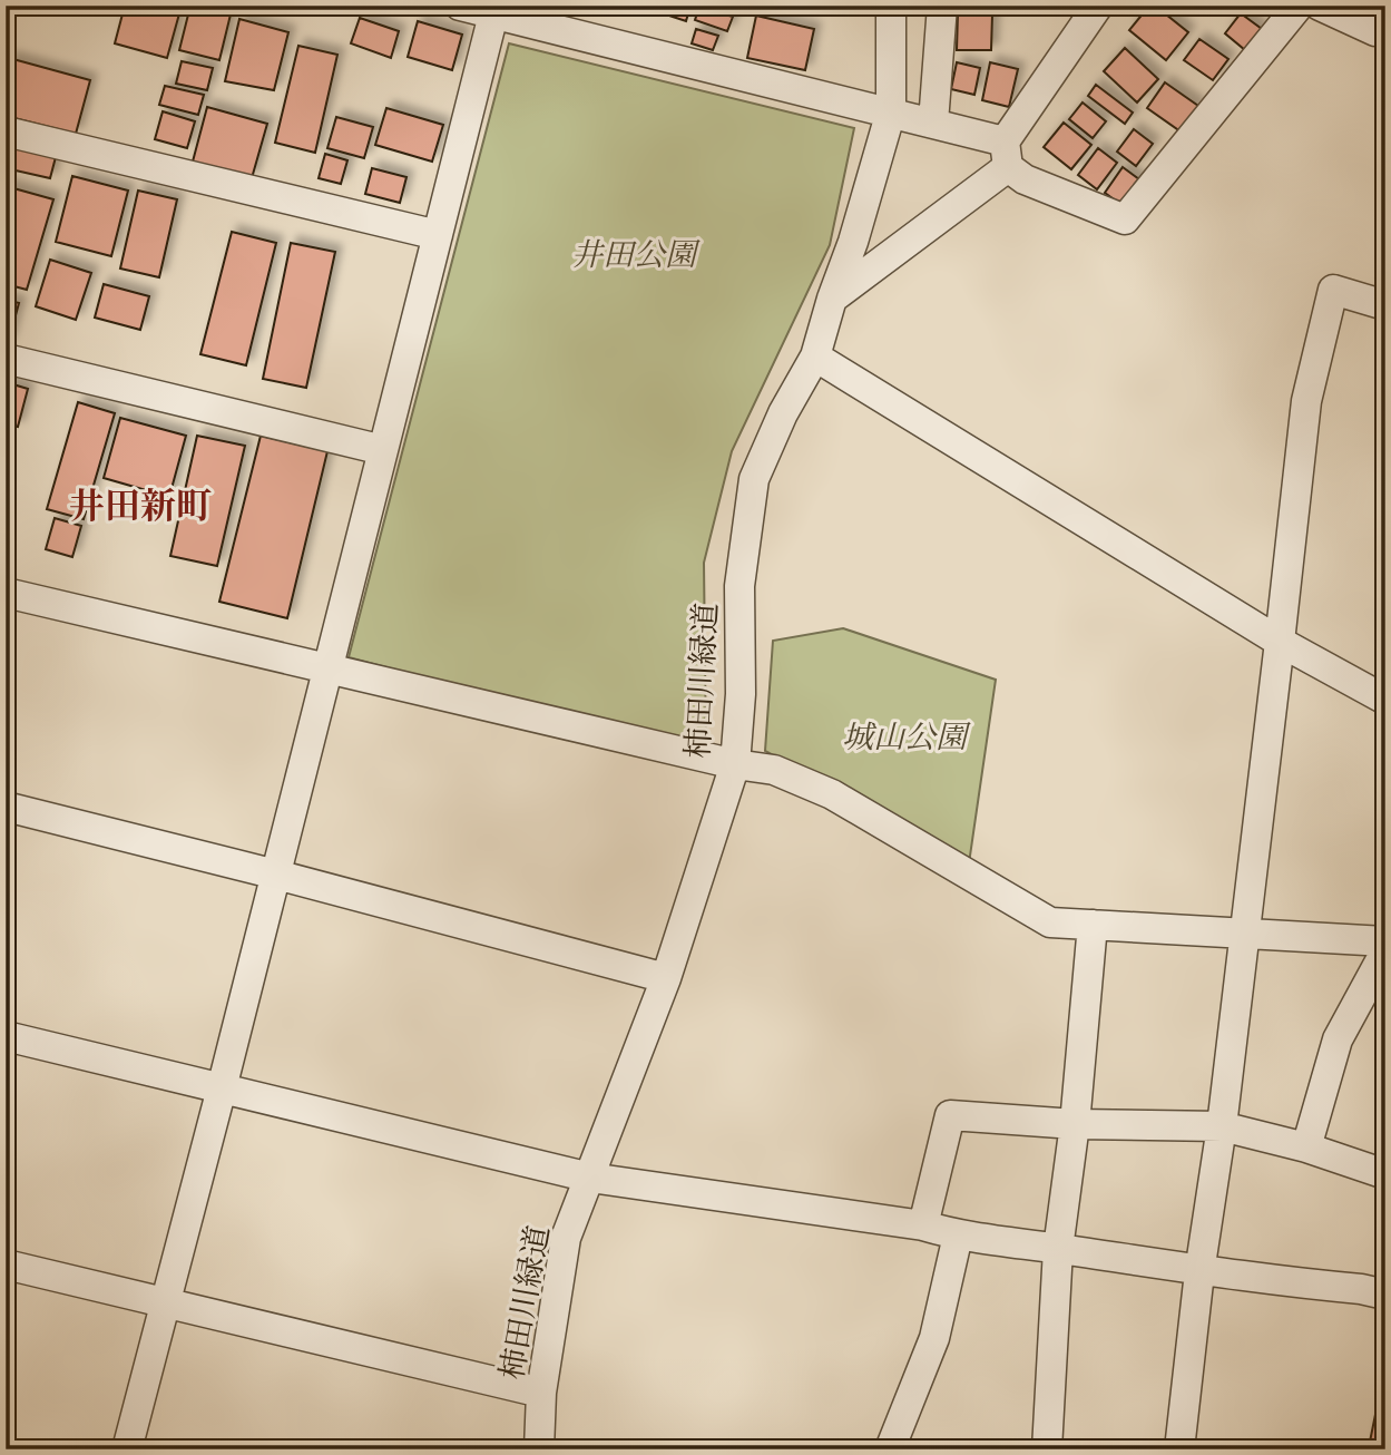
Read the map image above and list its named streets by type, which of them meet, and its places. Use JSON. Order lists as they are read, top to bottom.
{
  "streets": {
    "street": ["柿田川緑道"]
  },
  "districts": ["井田新町"],
  "parks": ["井田公園", "城山公園"]
}
